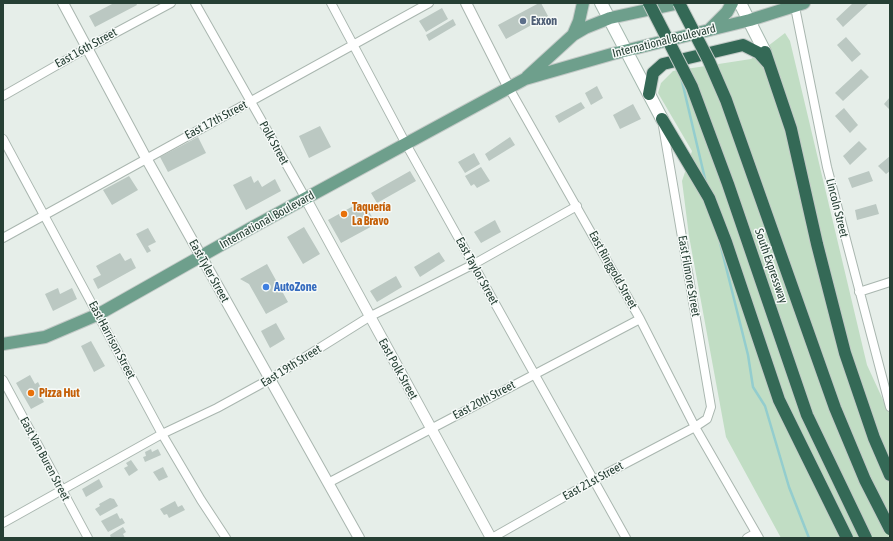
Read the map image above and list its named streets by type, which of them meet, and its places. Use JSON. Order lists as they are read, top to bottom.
{
  "streets": {
    "highway": ["South Expressway"],
    "main road": ["International Boulevard"],
    "street": [
      "East 16th Street",
      "East 17th Street",
      "Polk Street",
      "Lincoln Street",
      "East Ringgold Street",
      "East Tyler Street",
      "East Taylor Street",
      "East Filmore Street",
      "East Harrison Street",
      "East 19th Street",
      "East Polk Street",
      "East 20th Street",
      "East Van Buren Street",
      "East 21st Street"
    ]
  },
  "crossings": [
    ["International Boulevard", "Polk Street"],
    ["International Boulevard", "Lincoln Street"],
    ["International Boulevard", "South Expressway"],
    ["International Boulevard", "East Ringgold Street"],
    ["International Boulevard", "East Tyler Street"],
    ["International Boulevard", "East Taylor Street"],
    ["International Boulevard", "East Harrison Street"],
    ["International Boulevard", "East Polk Street"],
    ["East 16th Street", "East Tyler Street"],
    ["East 17th Street", "Polk Street"],
    ["East 17th Street", "East Tyler Street"],
    ["East 17th Street", "East Taylor Street"],
    ["East 17th Street", "East Harrison Street"],
    ["Polk Street", "East Polk Street"],
    ["East Ringgold Street", "East Filmore Street"],
    ["East Ringgold Street", "East 19th Street"],
    ["East Ringgold Street", "East 20th Street"],
    ["East Ringgold Street", "East 21st Street"],
    ["East Tyler Street", "East 19th Street"],
    ["East Tyler Street", "East 20th Street"],
    ["East Taylor Street", "East 19th Street"],
    ["East Taylor Street", "East 20th Street"],
    ["East Taylor Street", "East 21st Street"],
    ["East Filmore Street", "East 21st Street"],
    ["East Harrison Street", "East 19th Street"],
    ["East 19th Street", "East Polk Street"],
    ["East 19th Street", "East Van Buren Street"],
    ["East Polk Street", "East 20th Street"],
    ["East Polk Street", "East 21st Street"]
  ],
  "places": [
    "Exxon",
    "Taquería La Bravo",
    "AutoZone",
    "Pizza Hut"
  ]
}
